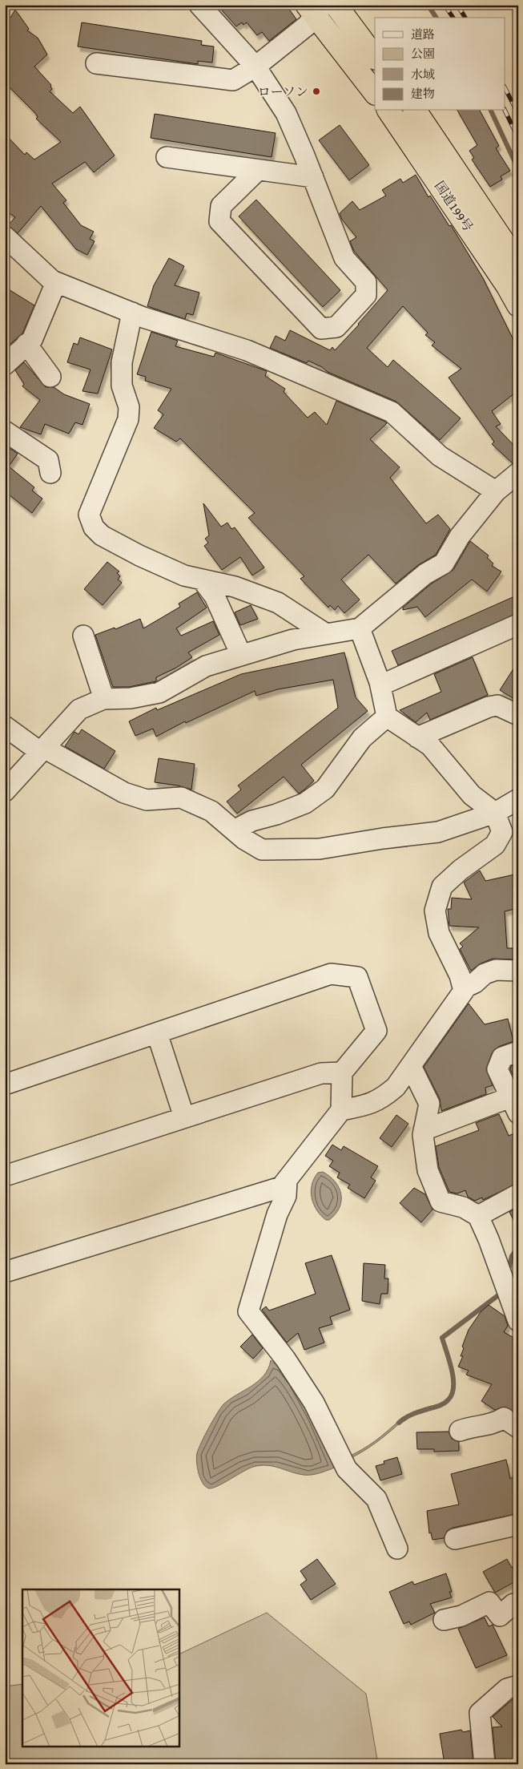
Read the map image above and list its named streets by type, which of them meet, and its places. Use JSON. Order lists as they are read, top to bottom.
{
  "streets": {
    "highway": ["国道199号"]
  },
  "places": ["ローソン"],
  "legend": [
    "道路",
    "公園",
    "水域",
    "建物"
  ]
}
